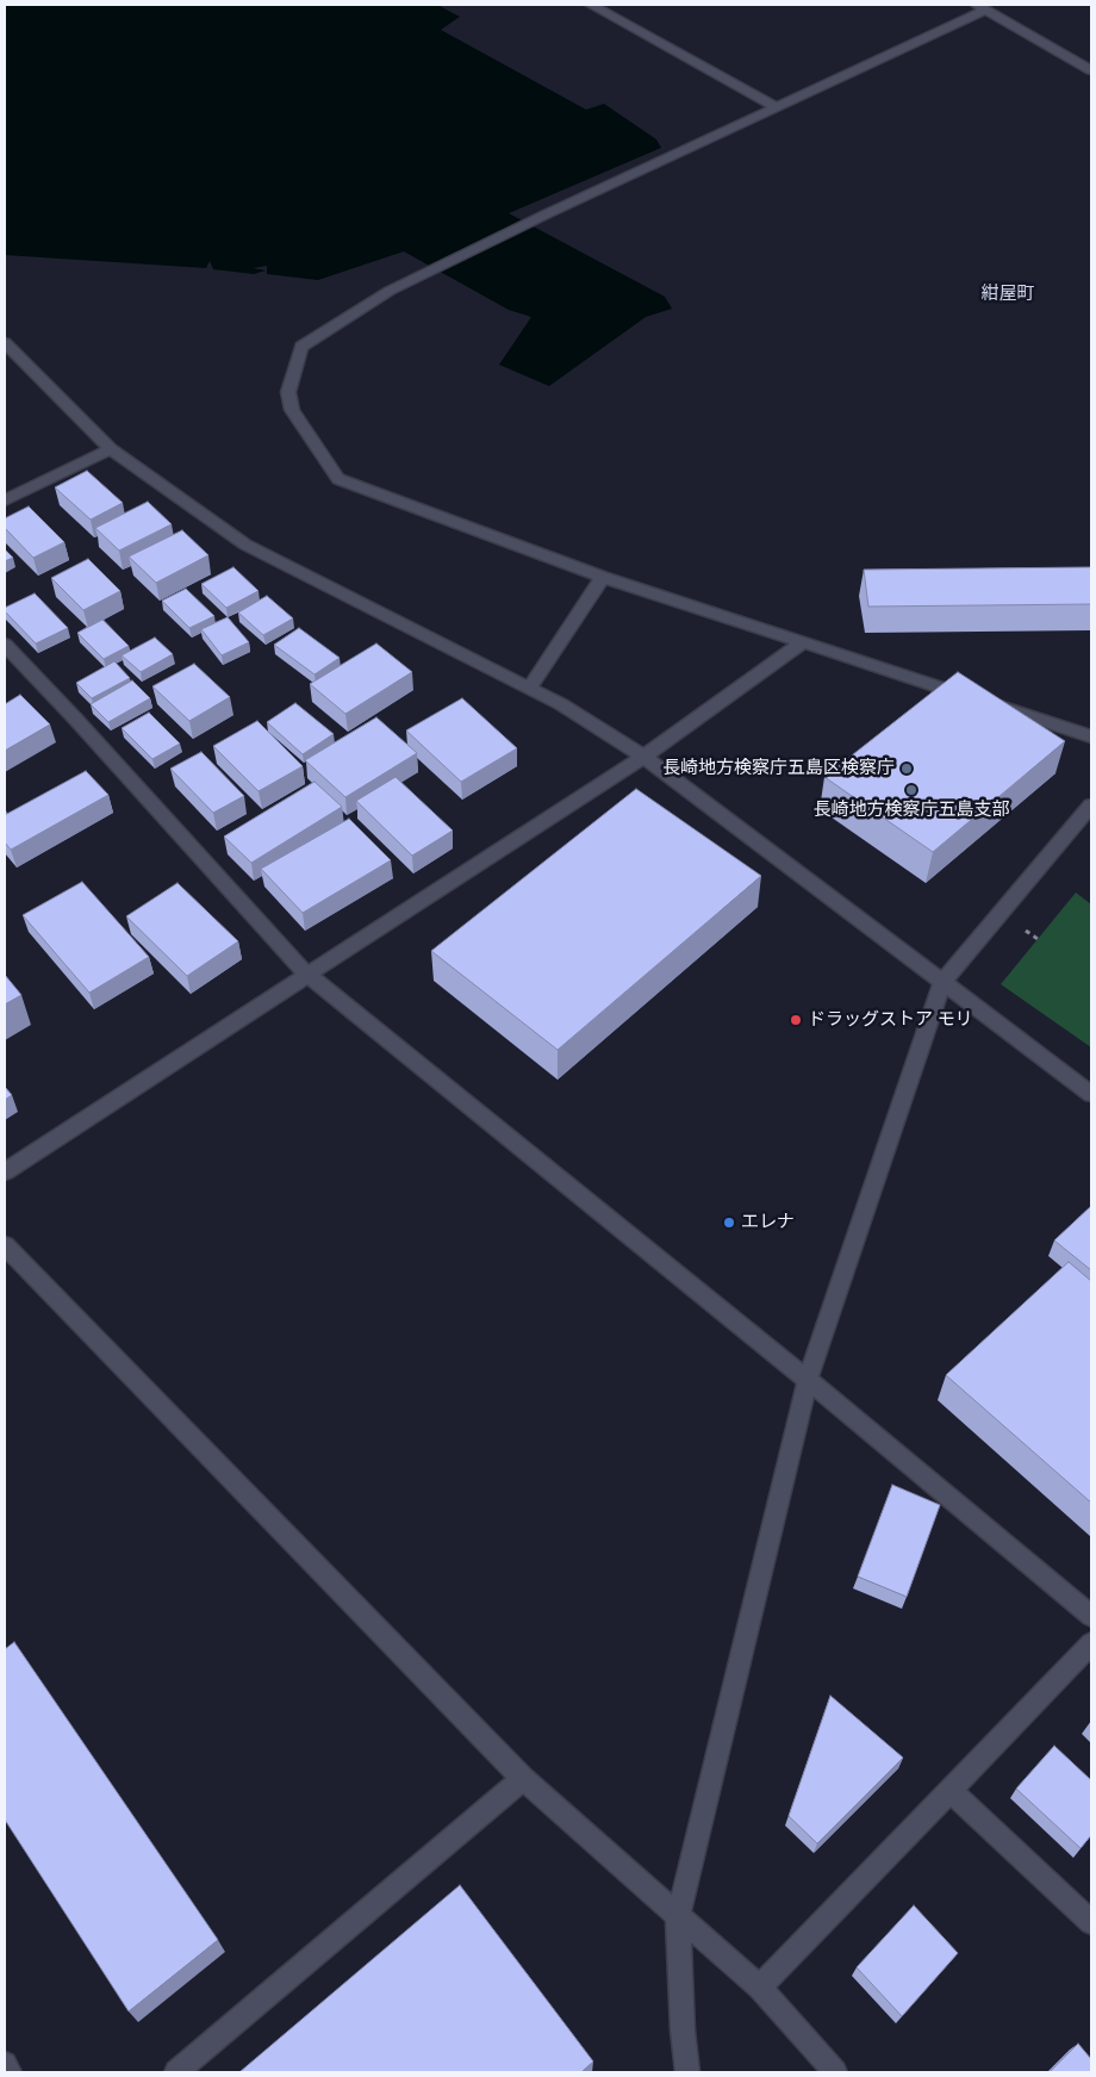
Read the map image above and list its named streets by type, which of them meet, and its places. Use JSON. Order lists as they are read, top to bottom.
{
  "districts": ["紺屋町"],
  "places": [
    "長崎地方検察庁五島区検察庁",
    "長崎地方検察庁五島支部",
    "ドラッグストア モリ",
    "エレナ"
  ]
}
